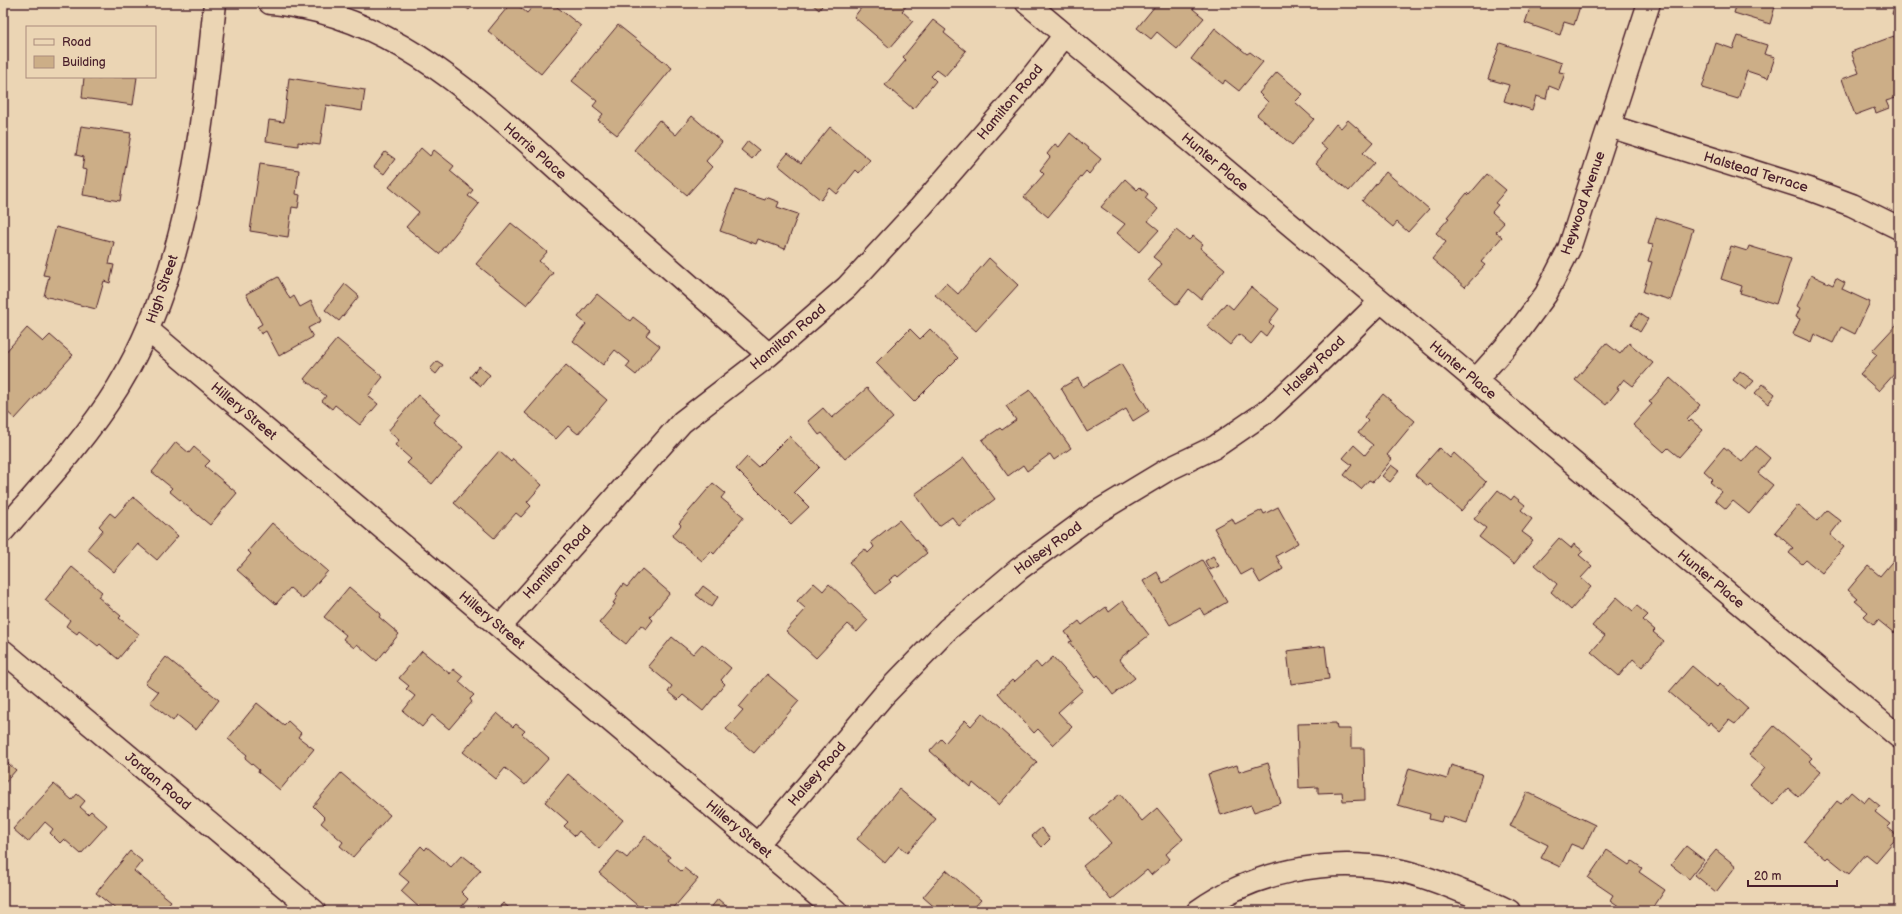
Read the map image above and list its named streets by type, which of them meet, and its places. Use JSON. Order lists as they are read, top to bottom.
{
  "streets": {
    "street": [
      "Hamilton Road",
      "Harris Place",
      "Hunter Place",
      "Halstead Terrace",
      "Heywood Avenue",
      "High Street",
      "Halsey Road",
      "Hillery Street",
      "Jordan Road"
    ]
  },
  "crossings": [
    ["Hamilton Road", "Harris Place"],
    ["Hamilton Road", "Hunter Place"],
    ["Hamilton Road", "Hillery Street"],
    ["Hunter Place", "Heywood Avenue"],
    ["Hunter Place", "Halsey Road"],
    ["Halstead Terrace", "Heywood Avenue"],
    ["High Street", "Hillery Street"],
    ["Halsey Road", "Hillery Street"]
  ],
  "legend": ["Road", "Building"],
  "scale_bar": "20 m"
}
